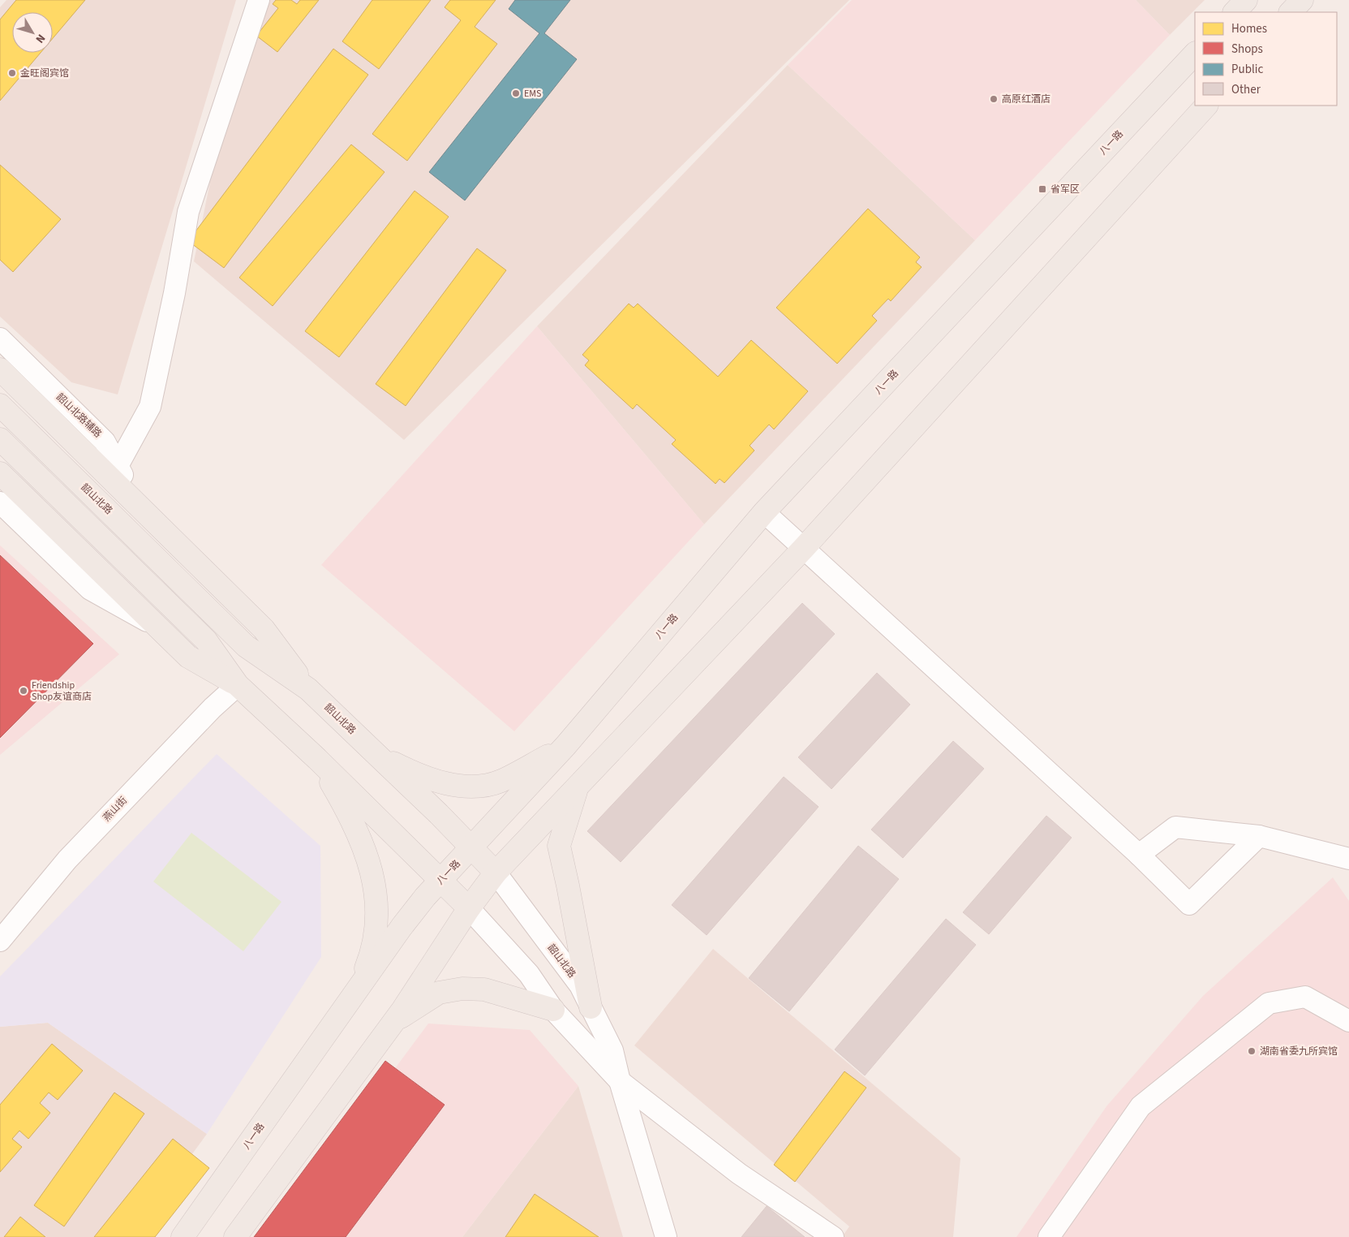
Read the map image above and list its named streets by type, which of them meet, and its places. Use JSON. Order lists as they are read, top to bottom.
{
  "streets": {
    "main road": ["八一路", "韶山北路"],
    "street": ["韶山北路辅路", "燕山街"]
  },
  "crossings": [
    ["八一路", "韶山北路"],
    ["韶山北路", "燕山街"]
  ],
  "places": {
    "other": [
      "金旺阁宾馆",
      "EMS",
      "高原红酒店",
      "Friendship Shop友谊商店",
      "湖南省委九所宾馆"
    ],
    "transit": ["省军区"]
  },
  "legend": [
    "Homes",
    "Shops",
    "Public",
    "Other"
  ],
  "north": "bottom right"
}
